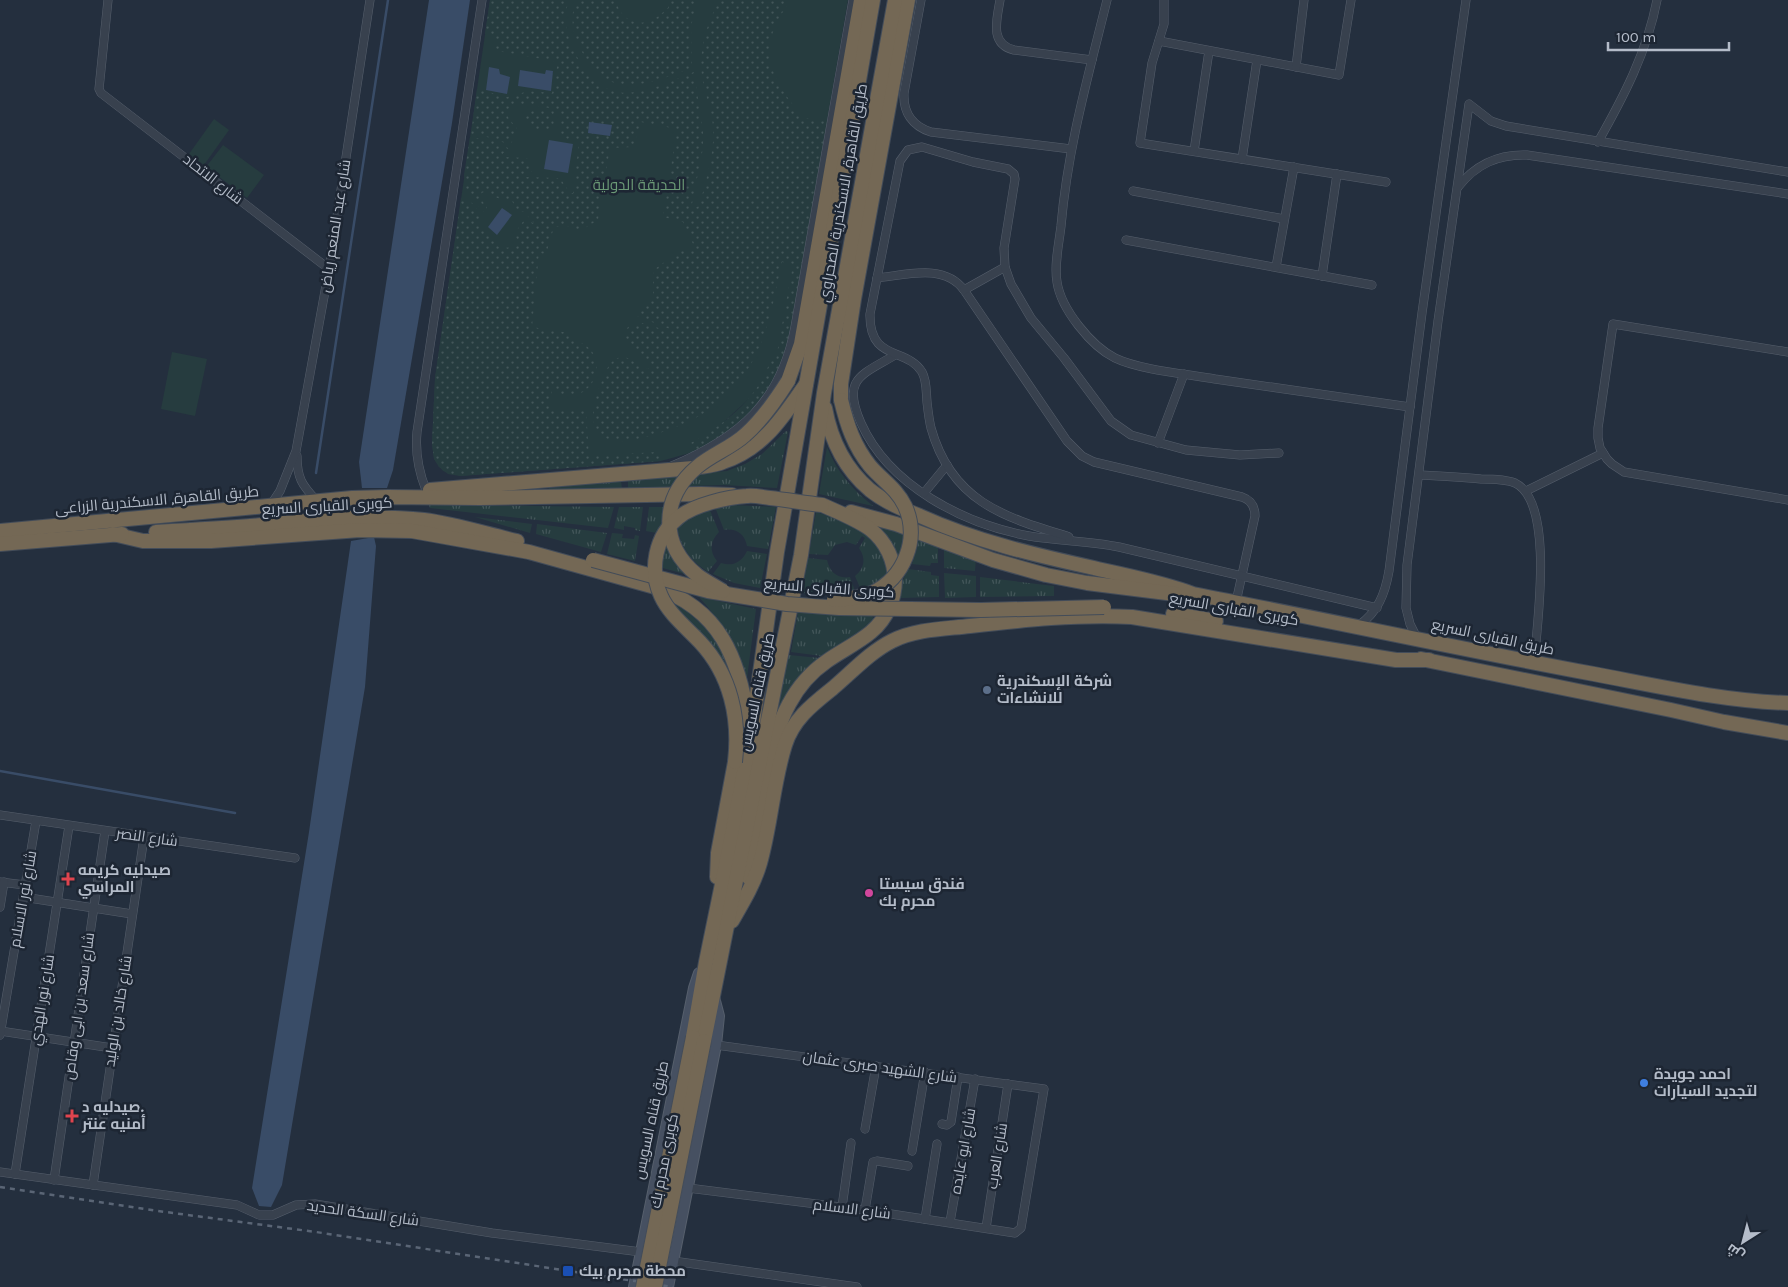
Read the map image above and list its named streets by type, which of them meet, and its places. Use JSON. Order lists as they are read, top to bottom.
{
  "streets": {
    "highway": [
      "طريق القاهرة, الاسكندرية الصحراوي",
      "طريق القاهرة, الاسكندرية الزراعى",
      "كوبرى القبارى السريع",
      "طريق القبارى السريع",
      "طريق قناه السويس",
      "كوبرى محرم بك"
    ],
    "street": [
      "شارع الاتحاد",
      "شارع عبد المنعم رياض",
      "شارع النصر",
      "شارع نور الاسلام",
      "شارع نور الهدي",
      "شارع سعد بن ابى وقاص",
      "شارع خالد بن الوليد",
      "شارع الشهيد صبرى عثمان",
      "شارع ابو عايده",
      "شارع العرب",
      "شارع الاسلام",
      "شارع السكة الحديد"
    ]
  },
  "crossings": [
    ["شارع الاتحاد", "شارع عبد المنعم رياض"],
    ["طريق القاهرة, الاسكندرية الصحراوي", "طريق قناه السويس"],
    ["شارع عبد المنعم رياض", "طريق القاهرة, الاسكندرية الزراعى"],
    ["شارع عبد المنعم رياض", "كوبرى القبارى السريع"],
    ["طريق القاهرة, الاسكندرية الزراعى", "كوبرى القبارى السريع"],
    ["كوبرى القبارى السريع", "طريق القبارى السريع"],
    ["طريق قناه السويس", "شارع الشهيد صبرى عثمان"],
    ["طريق قناه السويس", "كوبرى محرم بك"],
    ["طريق قناه السويس", "شارع الاسلام"],
    ["طريق قناه السويس", "شارع السكة الحديد"],
    ["شارع النصر", "شارع نور الاسلام"],
    ["شارع النصر", "شارع نور الهدي"],
    ["شارع النصر", "شارع سعد بن ابى وقاص"],
    ["شارع النصر", "شارع خالد بن الوليد"],
    ["شارع نور الهدي", "شارع السكة الحديد"],
    ["شارع سعد بن ابى وقاص", "شارع السكة الحديد"],
    ["شارع خالد بن الوليد", "شارع السكة الحديد"],
    ["شارع الشهيد صبرى عثمان", "شارع ابو عايده"],
    ["شارع الشهيد صبرى عثمان", "شارع العرب"],
    ["شارع الشهيد صبرى عثمان", "كوبرى محرم بك"],
    ["شارع الشهيد صبرى عثمان", "شارع الاسلام"],
    ["شارع ابو عايده", "شارع الاسلام"],
    ["شارع العرب", "شارع الاسلام"]
  ],
  "parks": ["الحديقة الدولية"],
  "places": {
    "other": ["شركة الإسكندرية للانشاءات", "فندق سيستا محرم بك", "احمد جويدة لتجديد السيارات"],
    "health": ["صيدليه كريمه المراسي", "صيدليه د. أمنيه عنتر"],
    "transit": ["محطة محرم بيك"]
  },
  "scale_bar": "100 m",
  "north": "bottom left"
}
